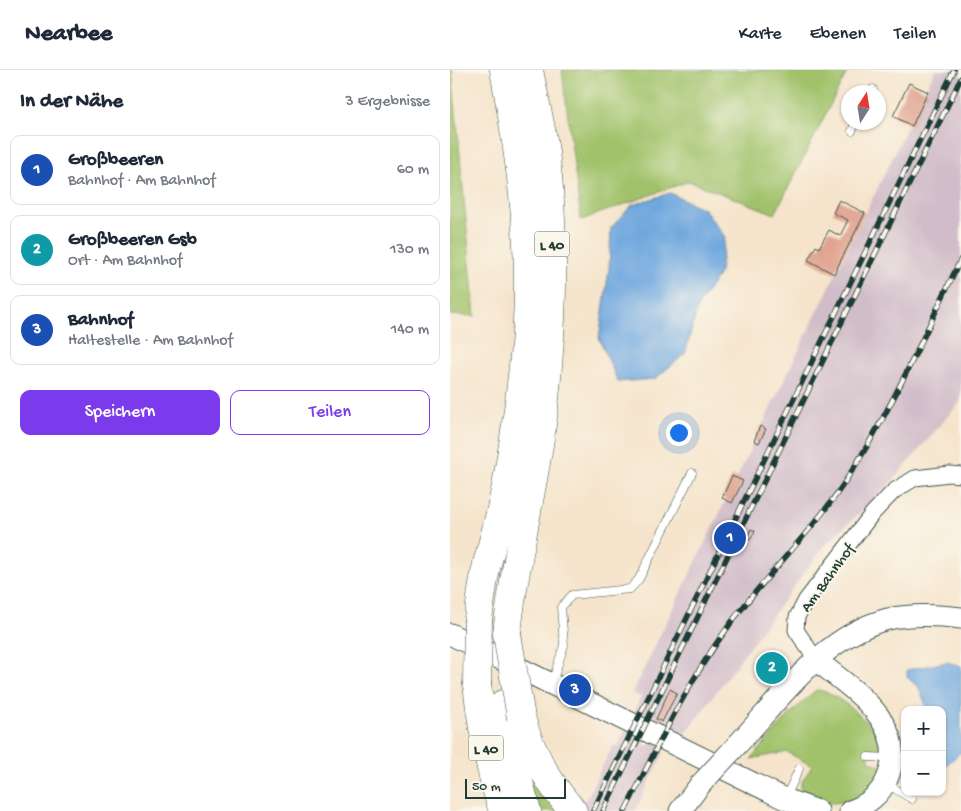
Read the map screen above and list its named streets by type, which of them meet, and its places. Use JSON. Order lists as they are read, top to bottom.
{
  "streets": {
    "highway": ["L 40"],
    "street": ["Am Bahnhof"]
  },
  "scale_bar": "50 m",
  "north": "top",
  "page": {
    "header": "Nearbee",
    "nav": ["Karte", "Ebenen", "Teilen"],
    "heading": ["In der Nähe", "3 Ergebnisse"],
    "list": [
      {
        "mark": "1",
        "name": "Großbeeren",
        "note": "Bahnhof · Am Bahnhof",
        "value": "60 m"
      },
      {
        "mark": "2",
        "name": "Großbeeren Gsb",
        "note": "Ort · Am Bahnhof",
        "value": "130 m"
      },
      {
        "mark": "3",
        "name": "Bahnhof",
        "note": "Haltestelle · Am Bahnhof",
        "value": "140 m"
      }
    ],
    "buttons": ["Speichern", "Teilen"],
    "pins": ["1", "2", "3"],
    "map_buttons": ["+", "−"],
    "scale": "50 m"
  }
}
